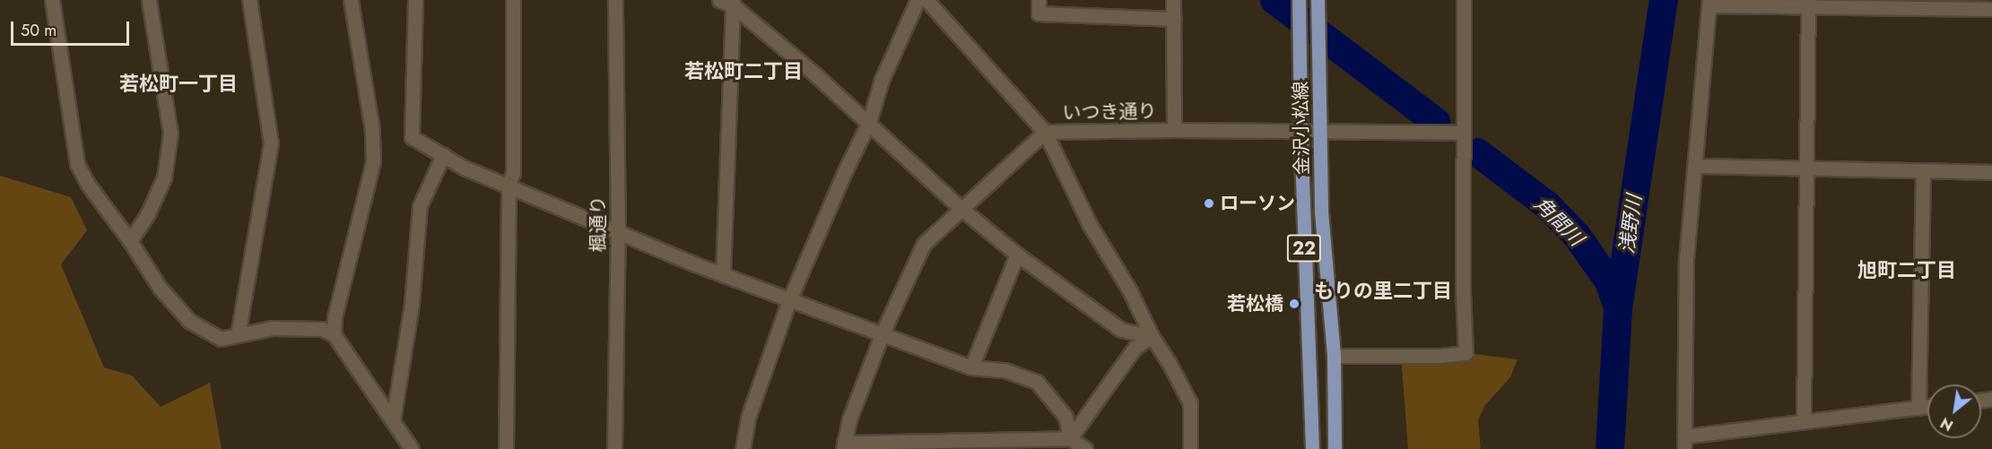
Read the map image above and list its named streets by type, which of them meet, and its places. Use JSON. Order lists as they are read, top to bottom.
{
  "streets": {
    "main road": ["金沢小松線", "22"],
    "street": ["いつき通り", "楓通り"]
  },
  "crossings": [
    ["いつき通り", "金沢小松線"]
  ],
  "districts": [
    "若松町二丁目",
    "若松町一丁目",
    "旭町二丁目",
    "もりの里二丁目"
  ],
  "water": ["角間川", "浅野川"],
  "places": ["ローソン", "若松橋"],
  "scale_bar": "50 m",
  "north": "bottom left"
}
